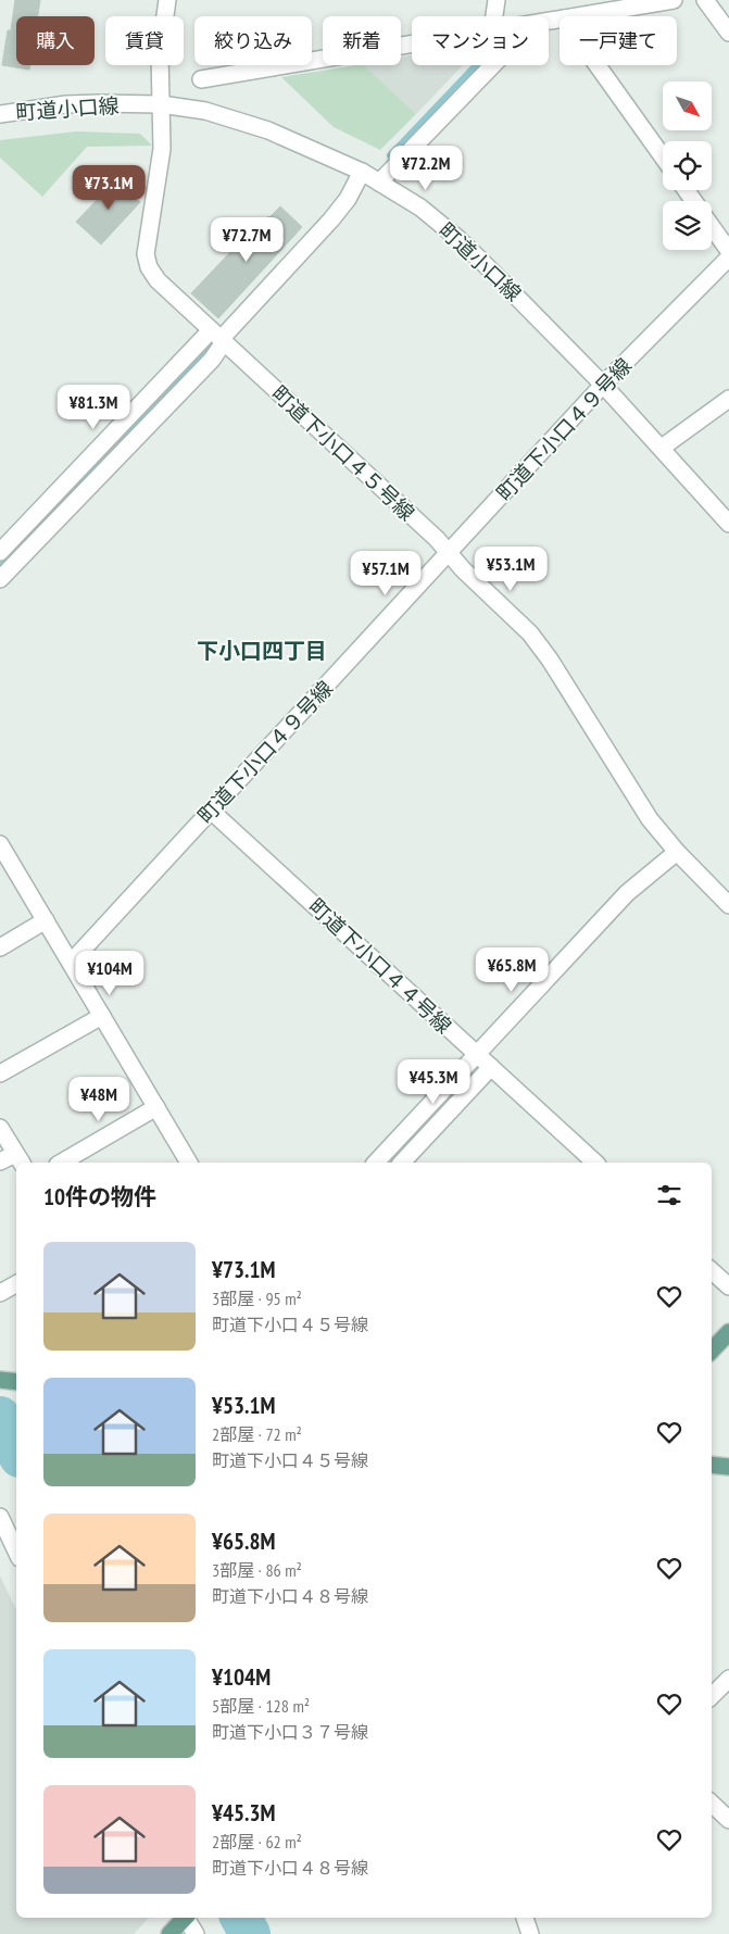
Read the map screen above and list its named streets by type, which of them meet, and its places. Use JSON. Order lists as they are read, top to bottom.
{
  "streets": {
    "street": [
      "町道小口線",
      "町道下小口４９号線",
      "町道下小口４５号線",
      "町道下小口４４号線"
    ]
  },
  "crossings": [
    ["町道小口線", "町道下小口４９号線"],
    ["町道小口線", "町道下小口４５号線"],
    ["町道下小口４９号線", "町道下小口４５号線"],
    ["町道下小口４９号線", "町道下小口４４号線"]
  ],
  "districts": ["下小口四丁目"],
  "north": "bottom right",
  "page": {
    "chip": [
      "購入",
      "賃貸",
      "絞り込み",
      "新着",
      "マンション",
      "一戸建て"
    ],
    "price": [
      "¥72.2M",
      "¥73.1M",
      "¥72.7M",
      "¥81.3M",
      "¥53.1M",
      "¥57.1M",
      "¥65.8M",
      "¥104M",
      "¥45.3M",
      "¥48M"
    ],
    "heading": "10件の物件",
    "list": [
      {
        "name": "¥73.1M",
        "note": "3部屋 · 95 m² · 町道下小口４５号線"
      },
      {
        "name": "¥53.1M",
        "note": "2部屋 · 72 m² · 町道下小口４５号線"
      },
      {
        "name": "¥65.8M",
        "note": "3部屋 · 86 m² · 町道下小口４８号線"
      },
      {
        "name": "¥104M",
        "note": "5部屋 · 128 m² · 町道下小口３７号線"
      },
      {
        "name": "¥45.3M",
        "note": "2部屋 · 62 m² · 町道下小口４８号線"
      }
    ]
  }
}
